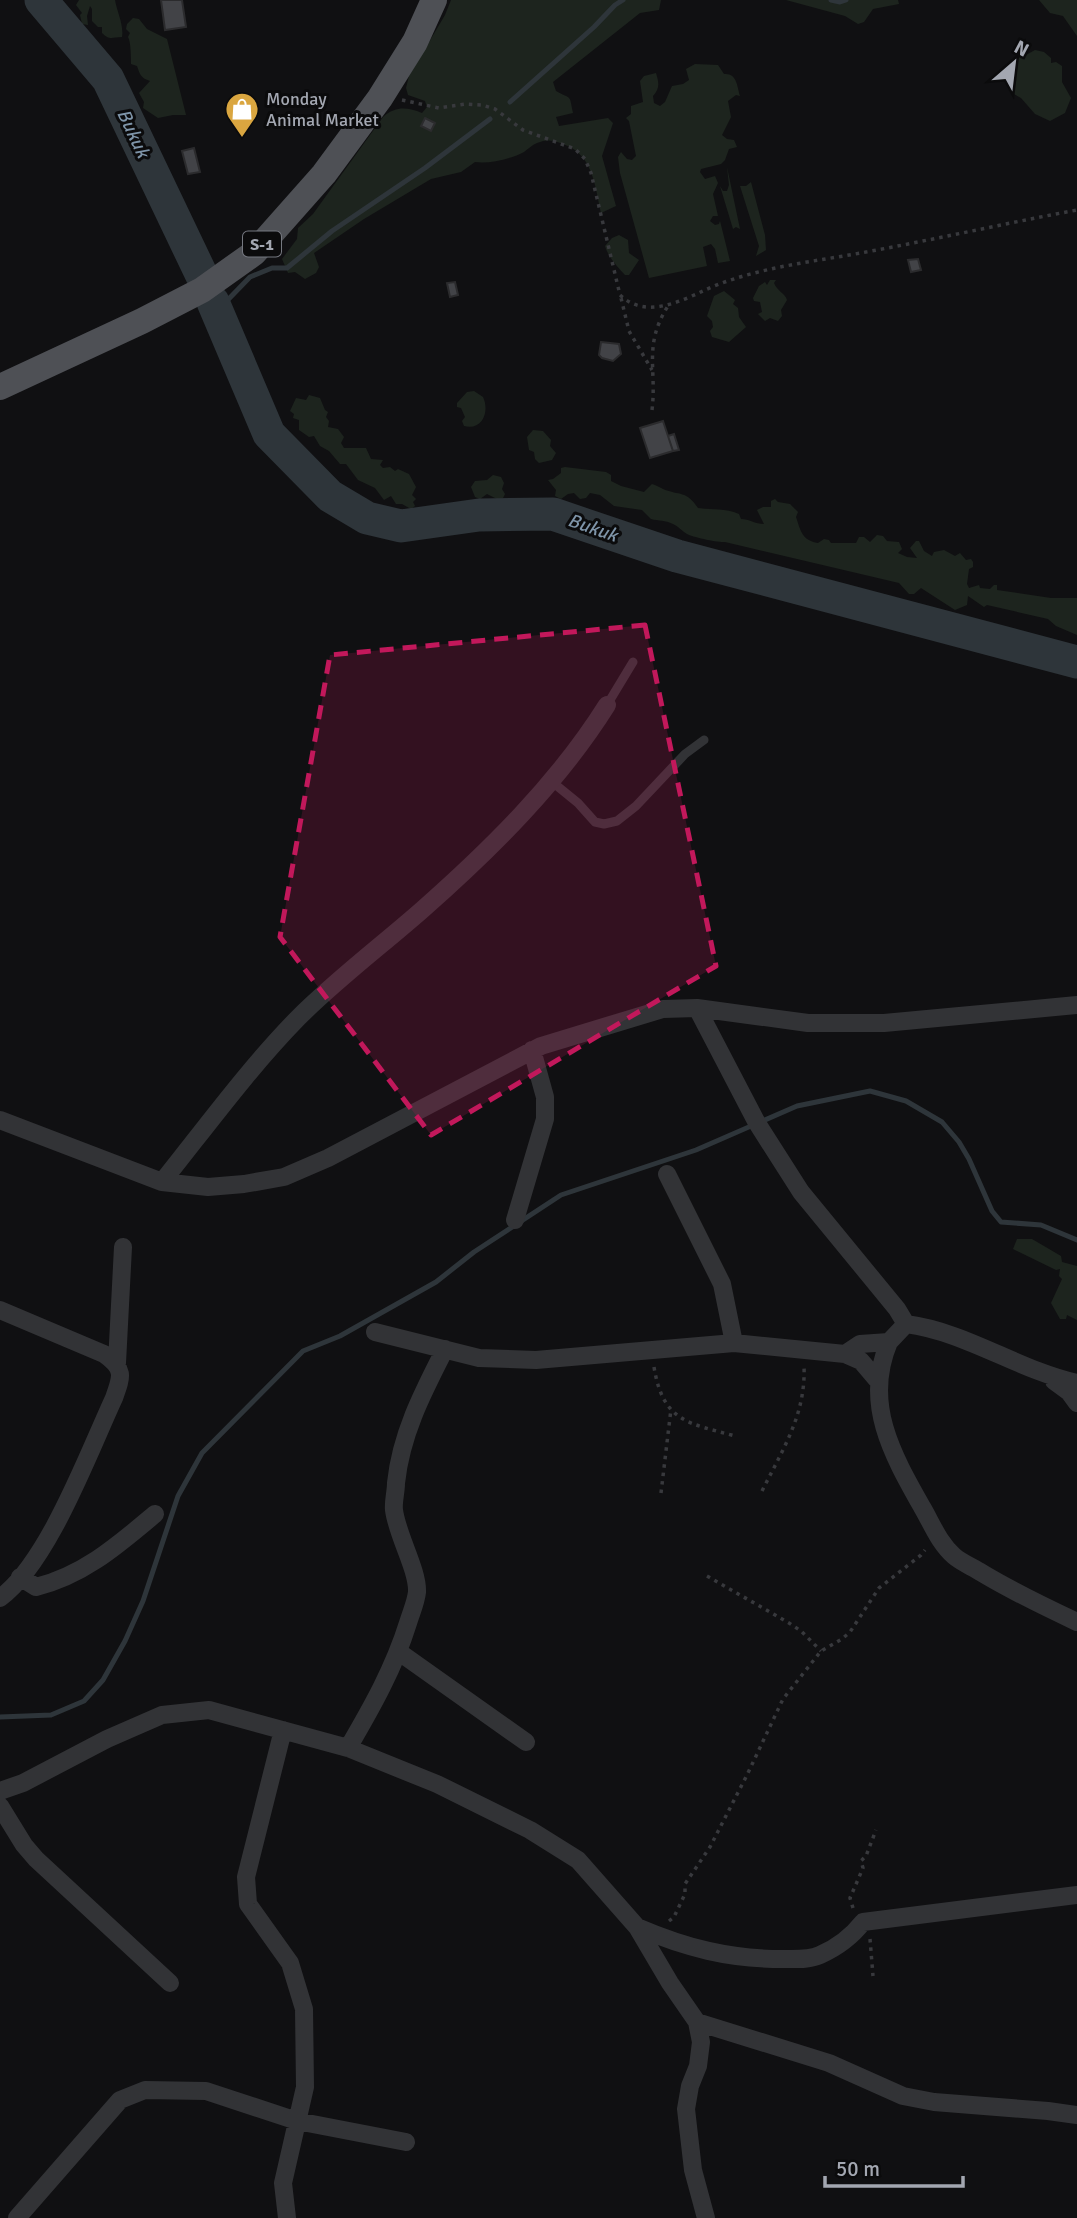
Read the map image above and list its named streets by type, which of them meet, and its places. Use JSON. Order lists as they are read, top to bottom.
{
  "streets": {
    "main road": ["S-1"]
  },
  "water": ["Bukuk"],
  "places": {
    "shop": ["Monday Animal Market"]
  },
  "scale_bar": "50 m",
  "north": "top right"
}
